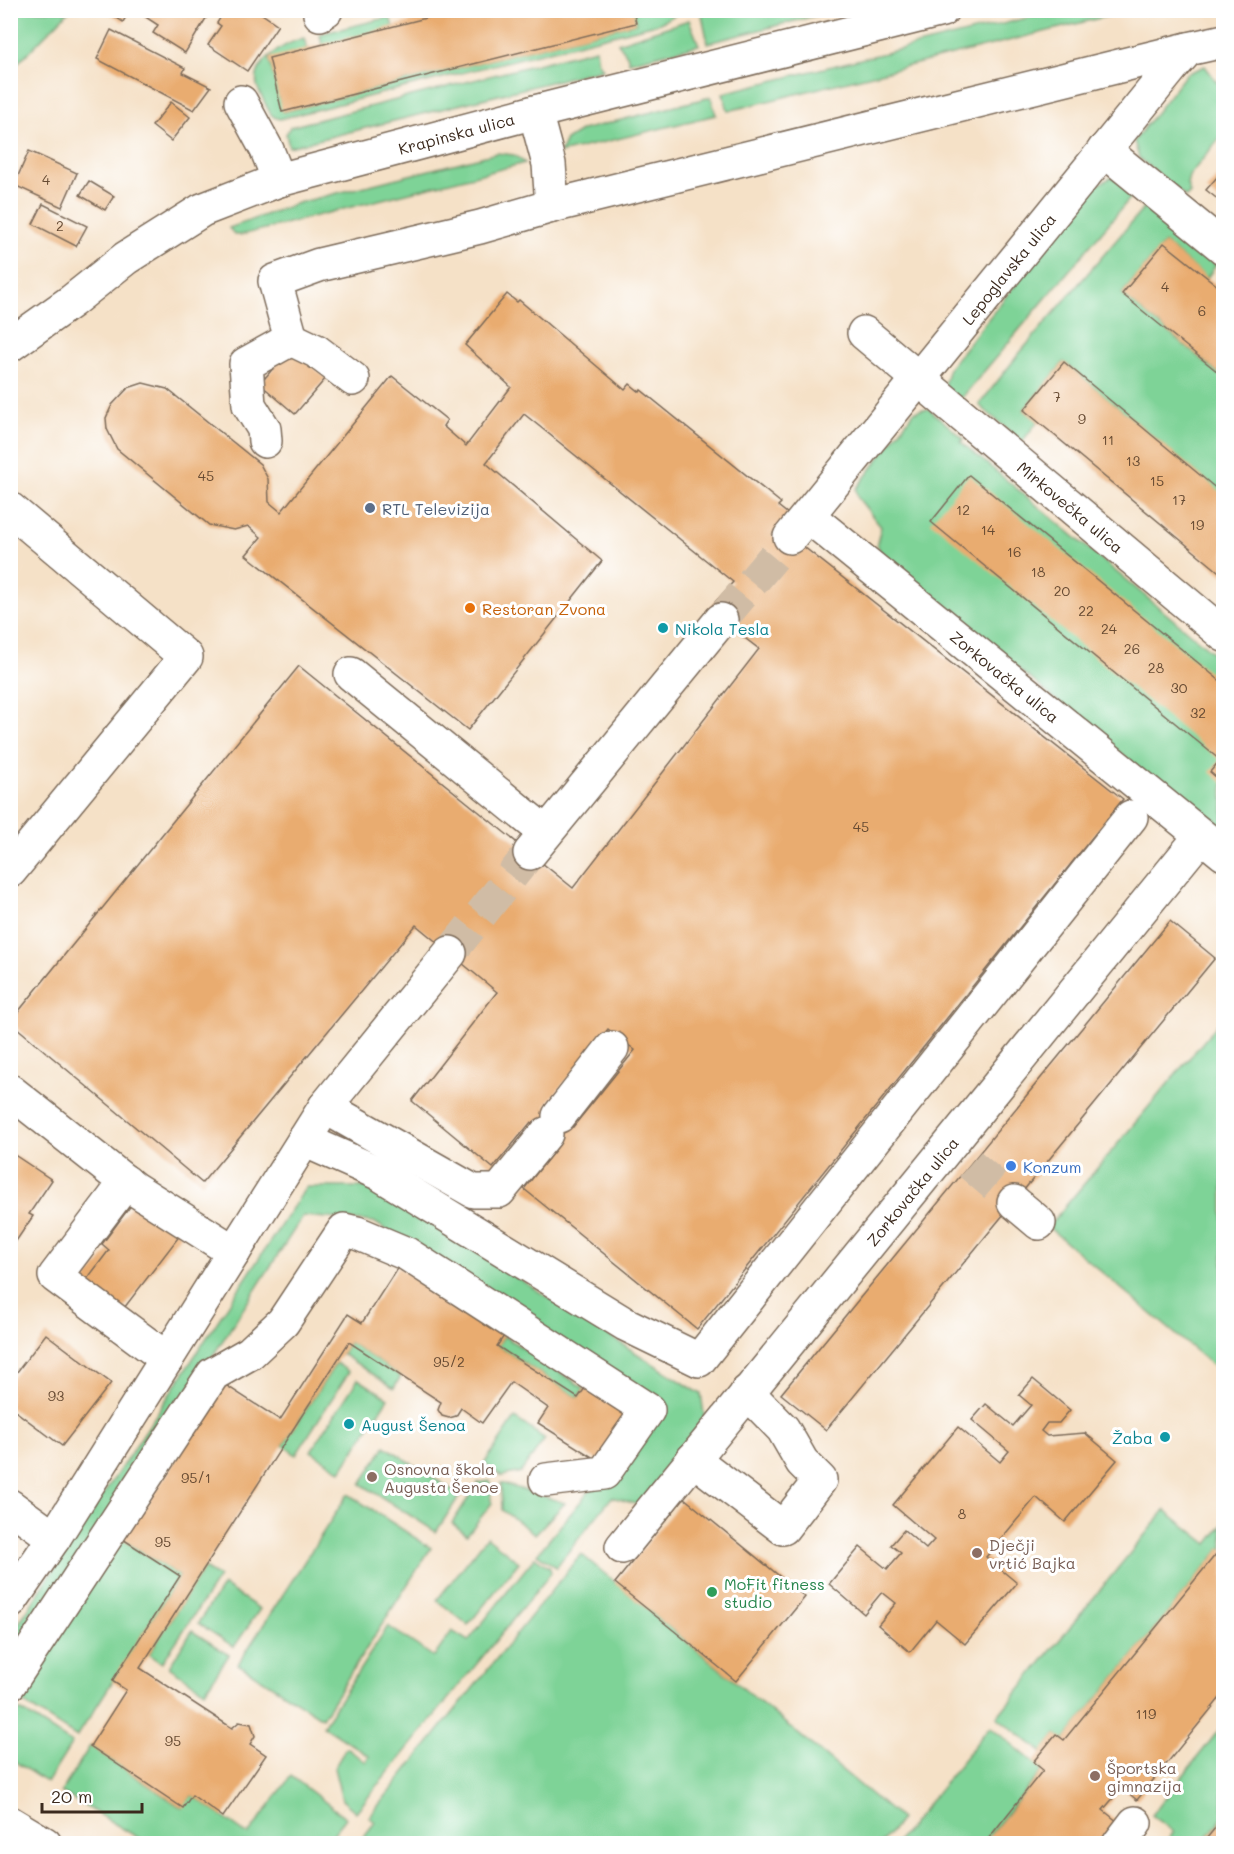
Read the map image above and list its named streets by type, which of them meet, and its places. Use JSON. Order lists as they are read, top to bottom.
{
  "streets": {
    "street": [
      "Krapinska ulica",
      "Lepoglavska ulica",
      "Mirkovečka ulica",
      "Zorkovačka ulica"
    ]
  },
  "crossings": [
    ["Lepoglavska ulica", "Mirkovečka ulica"],
    ["Lepoglavska ulica", "Zorkovačka ulica"]
  ],
  "places": [
    "RTL Televizija",
    "Restoran Zvona",
    "Nikola Tesla",
    "Konzum",
    "August Šenoa",
    "Žaba",
    "Osnovna škola Augusta Šenoe",
    "Dječji vrtić Bajka",
    "MoFit fitness studio",
    "Športska gimnazija"
  ],
  "house_numbers": [
    "4",
    "2",
    "4",
    "6",
    "7",
    "9",
    "11",
    "13",
    "45",
    "15",
    "17",
    "12",
    "19",
    "14",
    "16",
    "18",
    "20",
    "22",
    "24",
    "26",
    "28",
    "30",
    "32",
    "45",
    "95/2",
    "93",
    "95/1",
    "8",
    "95",
    "119",
    "95"
  ],
  "scale_bar": "20 m"
}
